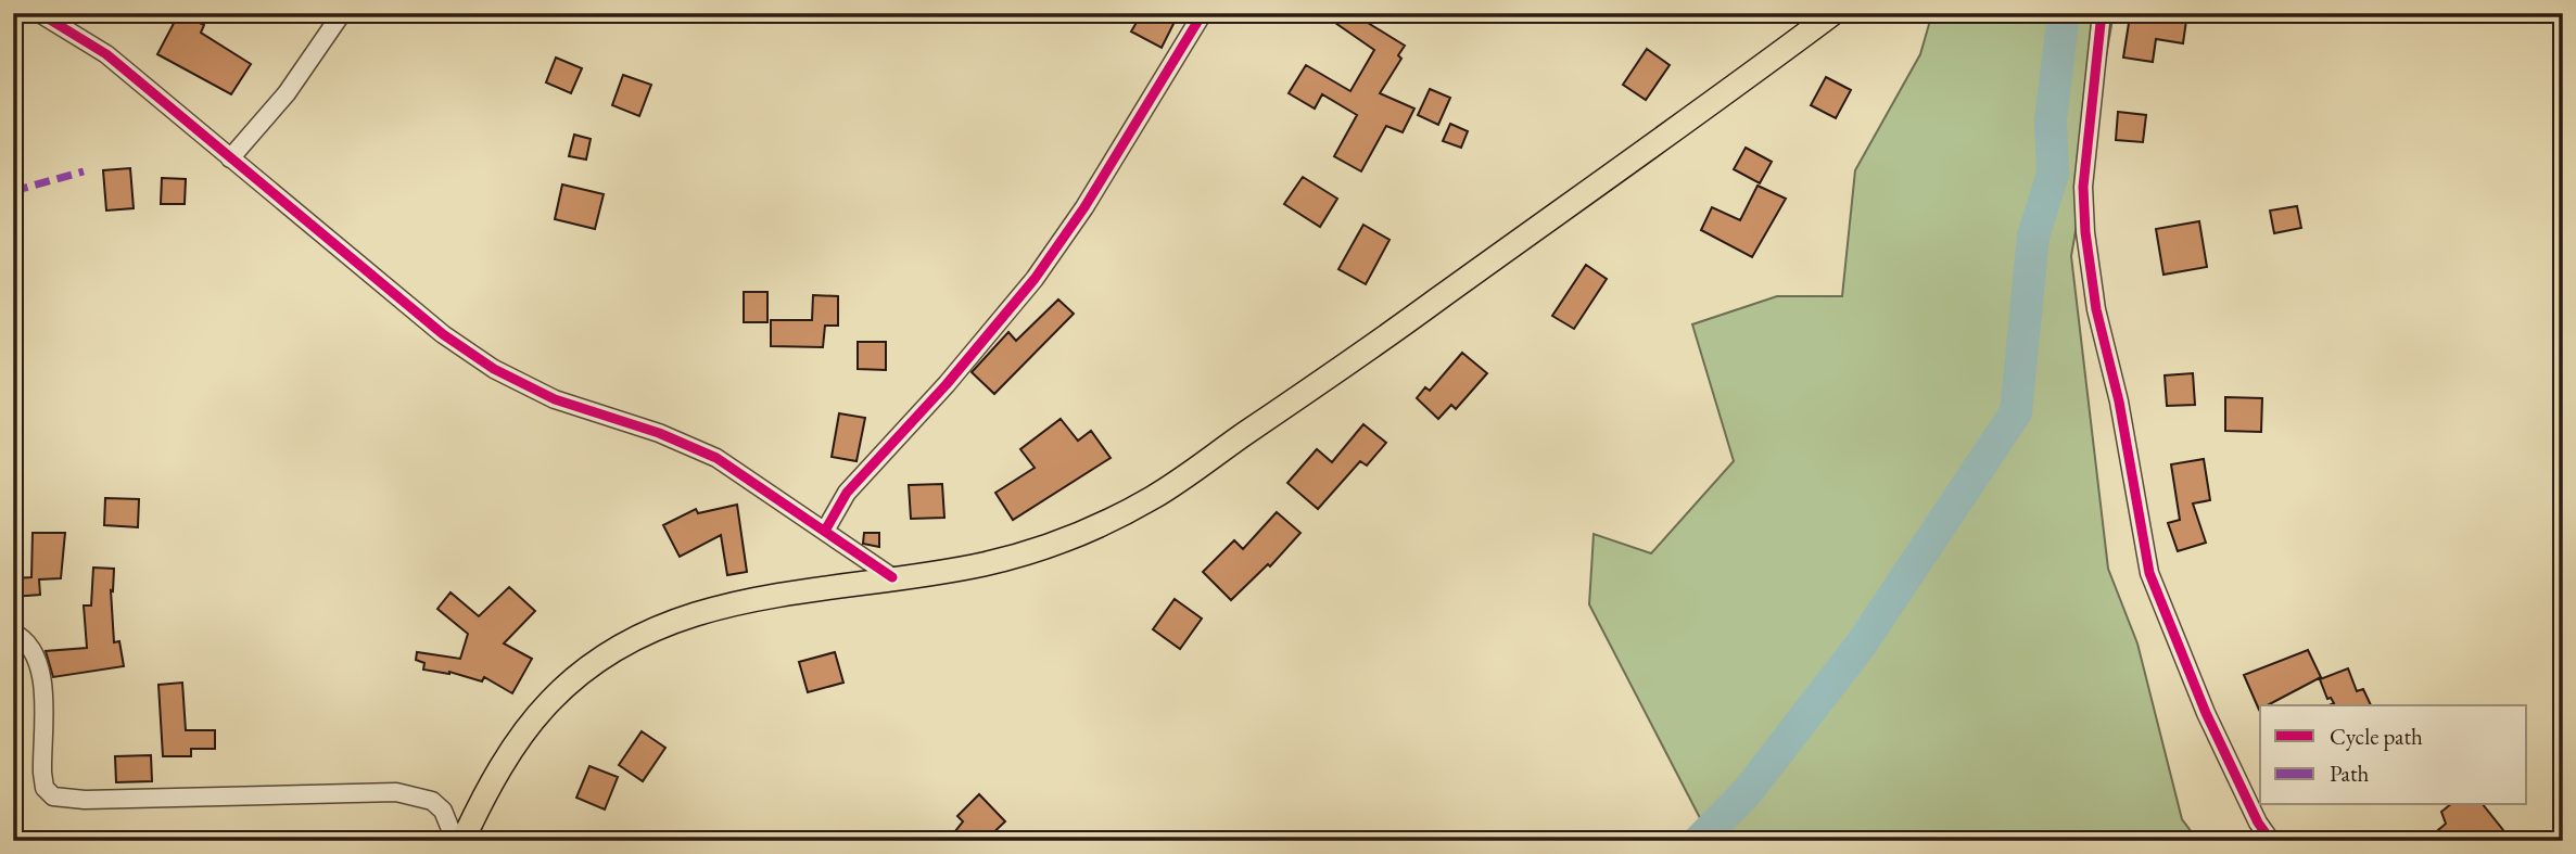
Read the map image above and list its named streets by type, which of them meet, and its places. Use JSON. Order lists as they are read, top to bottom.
{
  "legend": ["Cycle path", "Path"]
}
